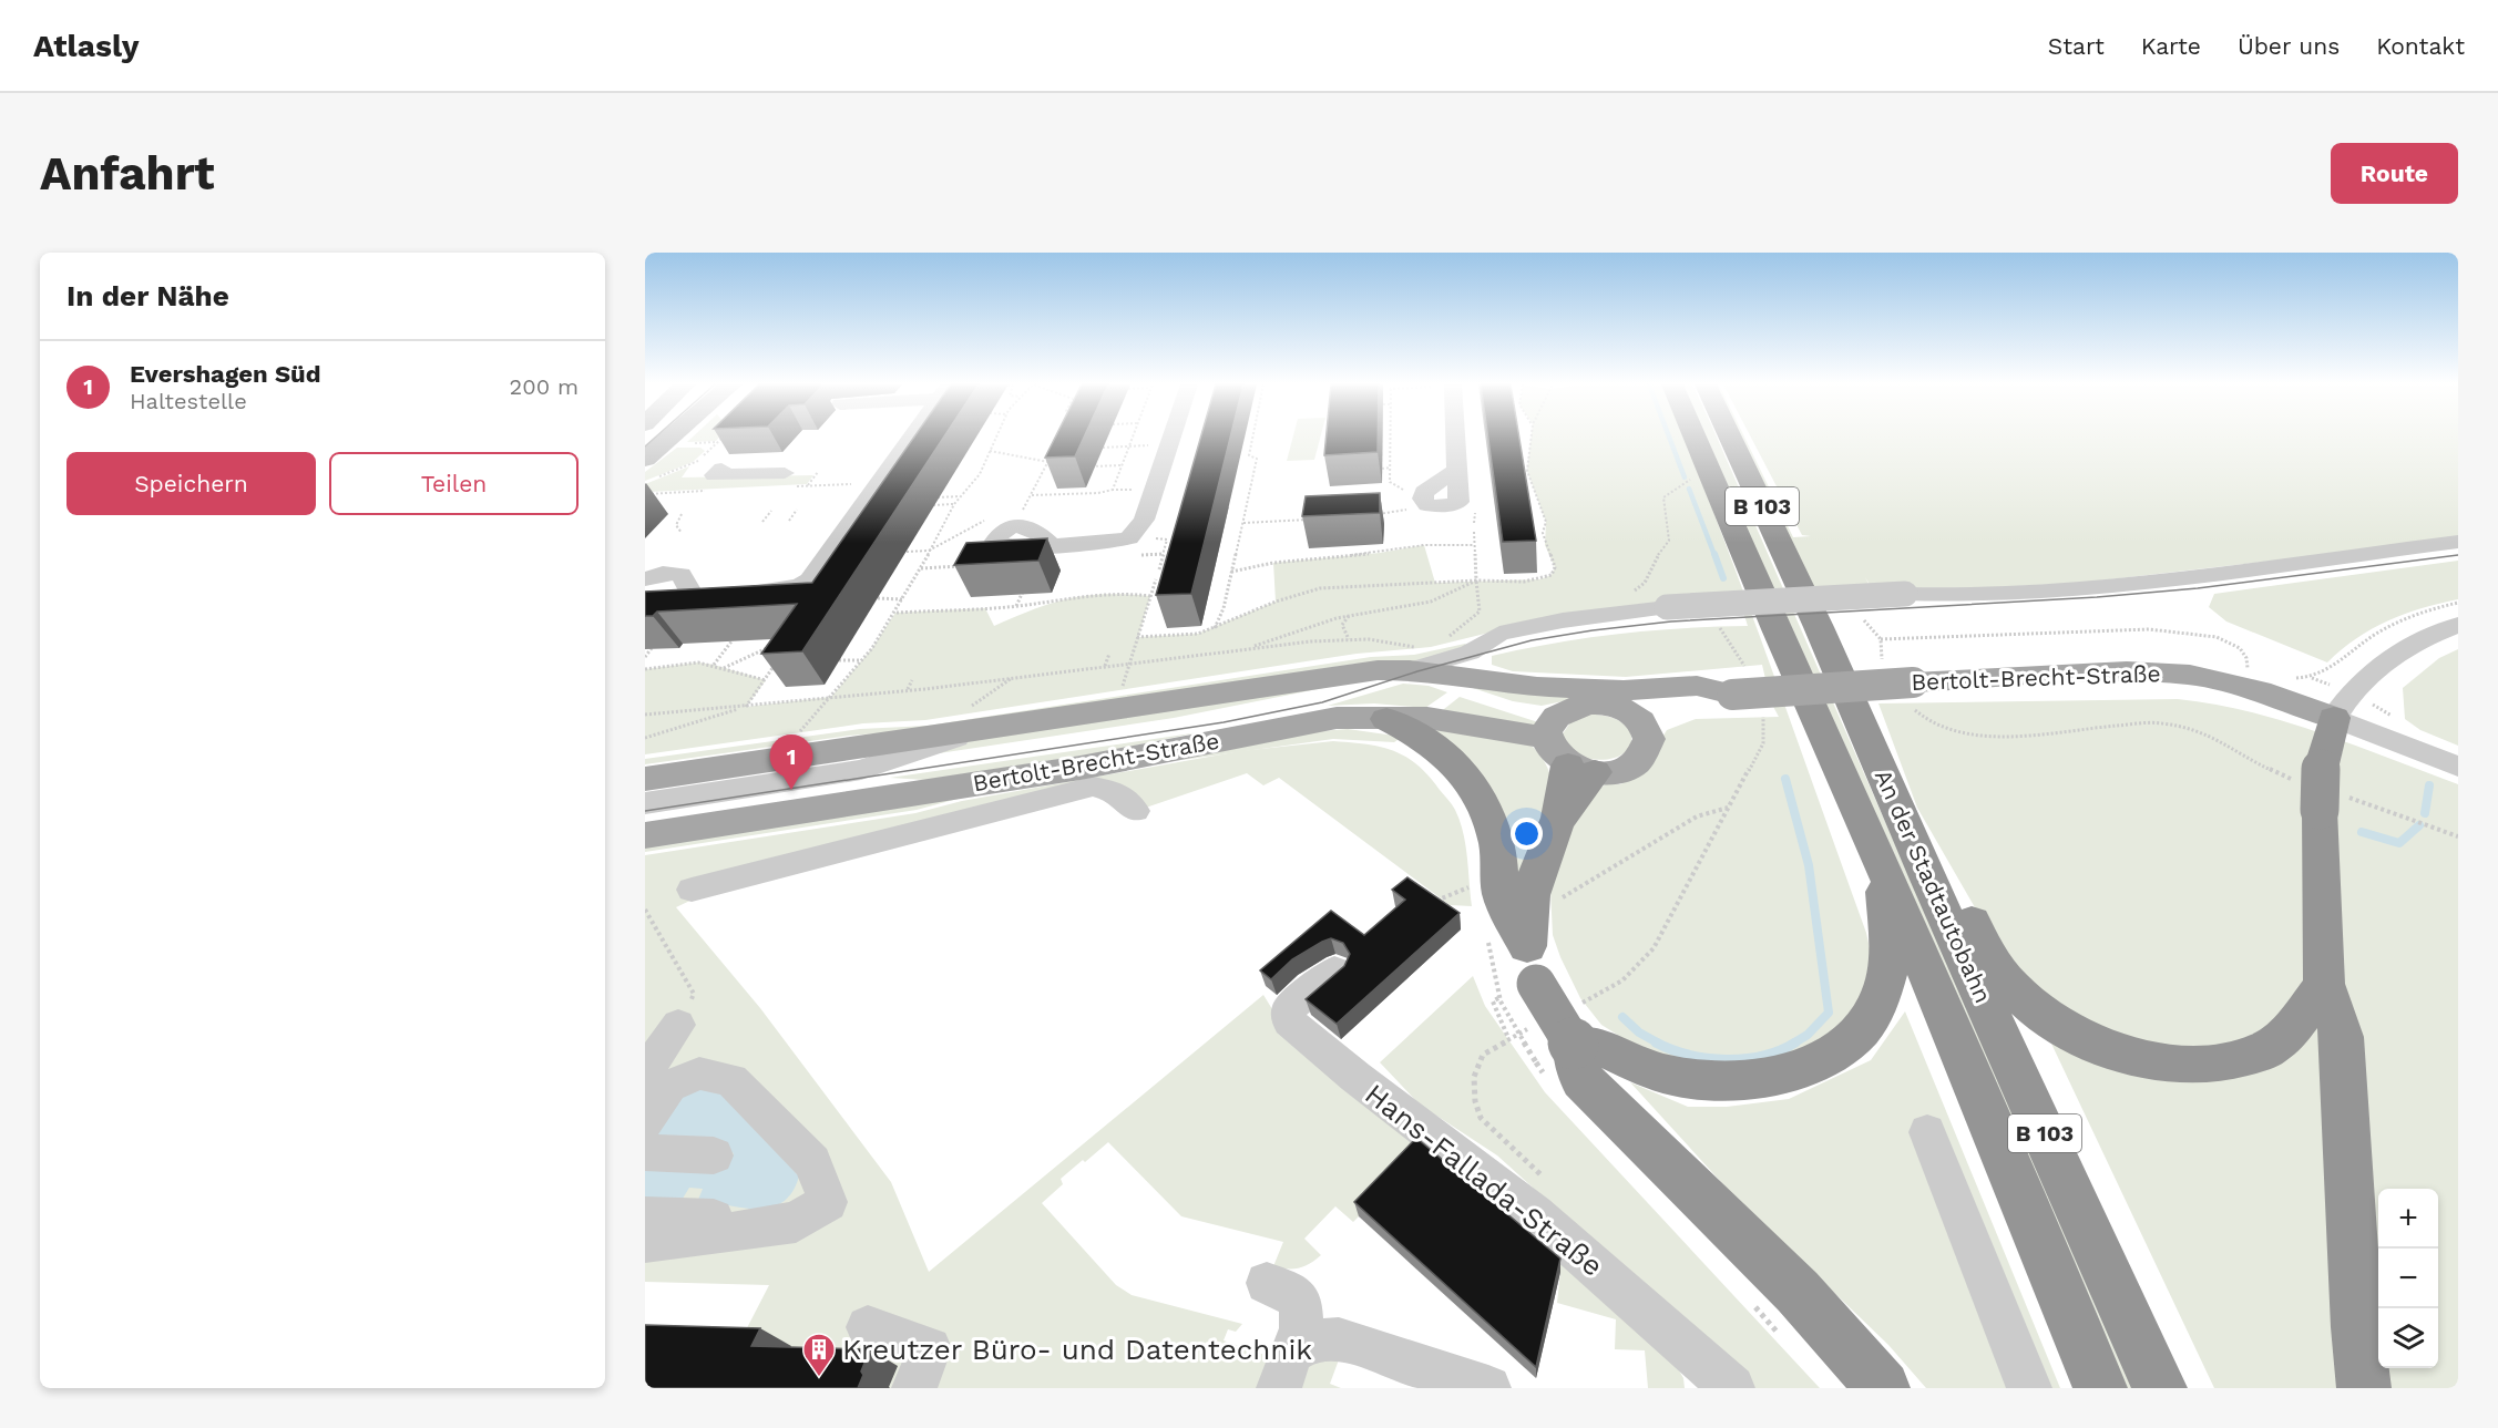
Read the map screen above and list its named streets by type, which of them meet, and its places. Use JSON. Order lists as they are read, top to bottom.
{
  "streets": {
    "highway": ["B 103", "An der Stadtautobahn"],
    "main road": ["Bertolt-Brecht-Straße"],
    "street": ["Hans-Fallada-Straße"]
  },
  "places": {
    "building": ["Kreutzer Büro- und Datentechnik"]
  },
  "page": {
    "header": "Atlasly",
    "nav": [
      "Start",
      "Karte",
      "Über uns",
      "Kontakt"
    ],
    "buttons": [
      "Route",
      ["Speichern", "Teilen"]
    ],
    "title": "Anfahrt",
    "heading": "In der Nähe",
    "list": [
      {
        "mark": "1",
        "name": "Evershagen Süd",
        "note": "Haltestelle",
        "value": "200 m"
      }
    ],
    "pins": "1",
    "map_buttons": ["+", "−"]
  }
}
